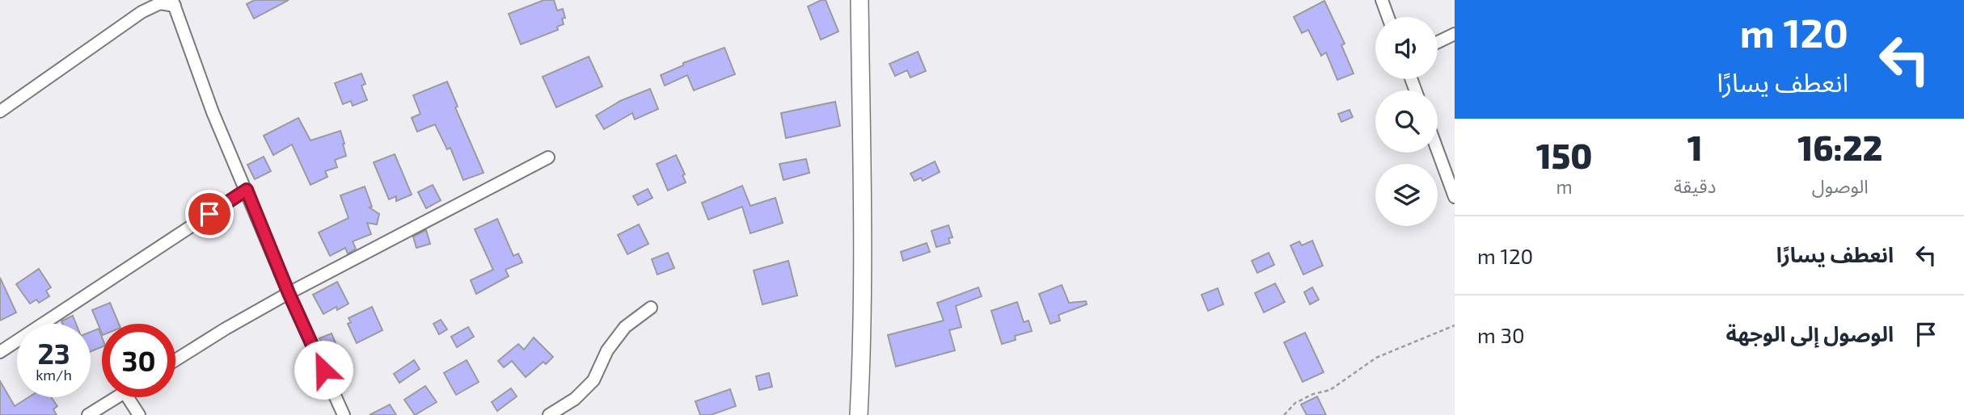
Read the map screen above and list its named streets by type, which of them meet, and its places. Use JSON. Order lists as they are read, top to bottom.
{
  "page": {
    "turn": ["120 m", "انعطف يسارًا"],
    "eta": [
      "16:22",
      "الوصول",
      "1",
      "دقيقة",
      "150",
      "m"
    ],
    "list": [
      {
        "name": "انعطف يسارًا",
        "value": "120 m"
      },
      {
        "name": "الوصول إلى الوجهة",
        "value": "30 m"
      }
    ],
    "speed": "23 km/h",
    "limit": "30"
  }
}
